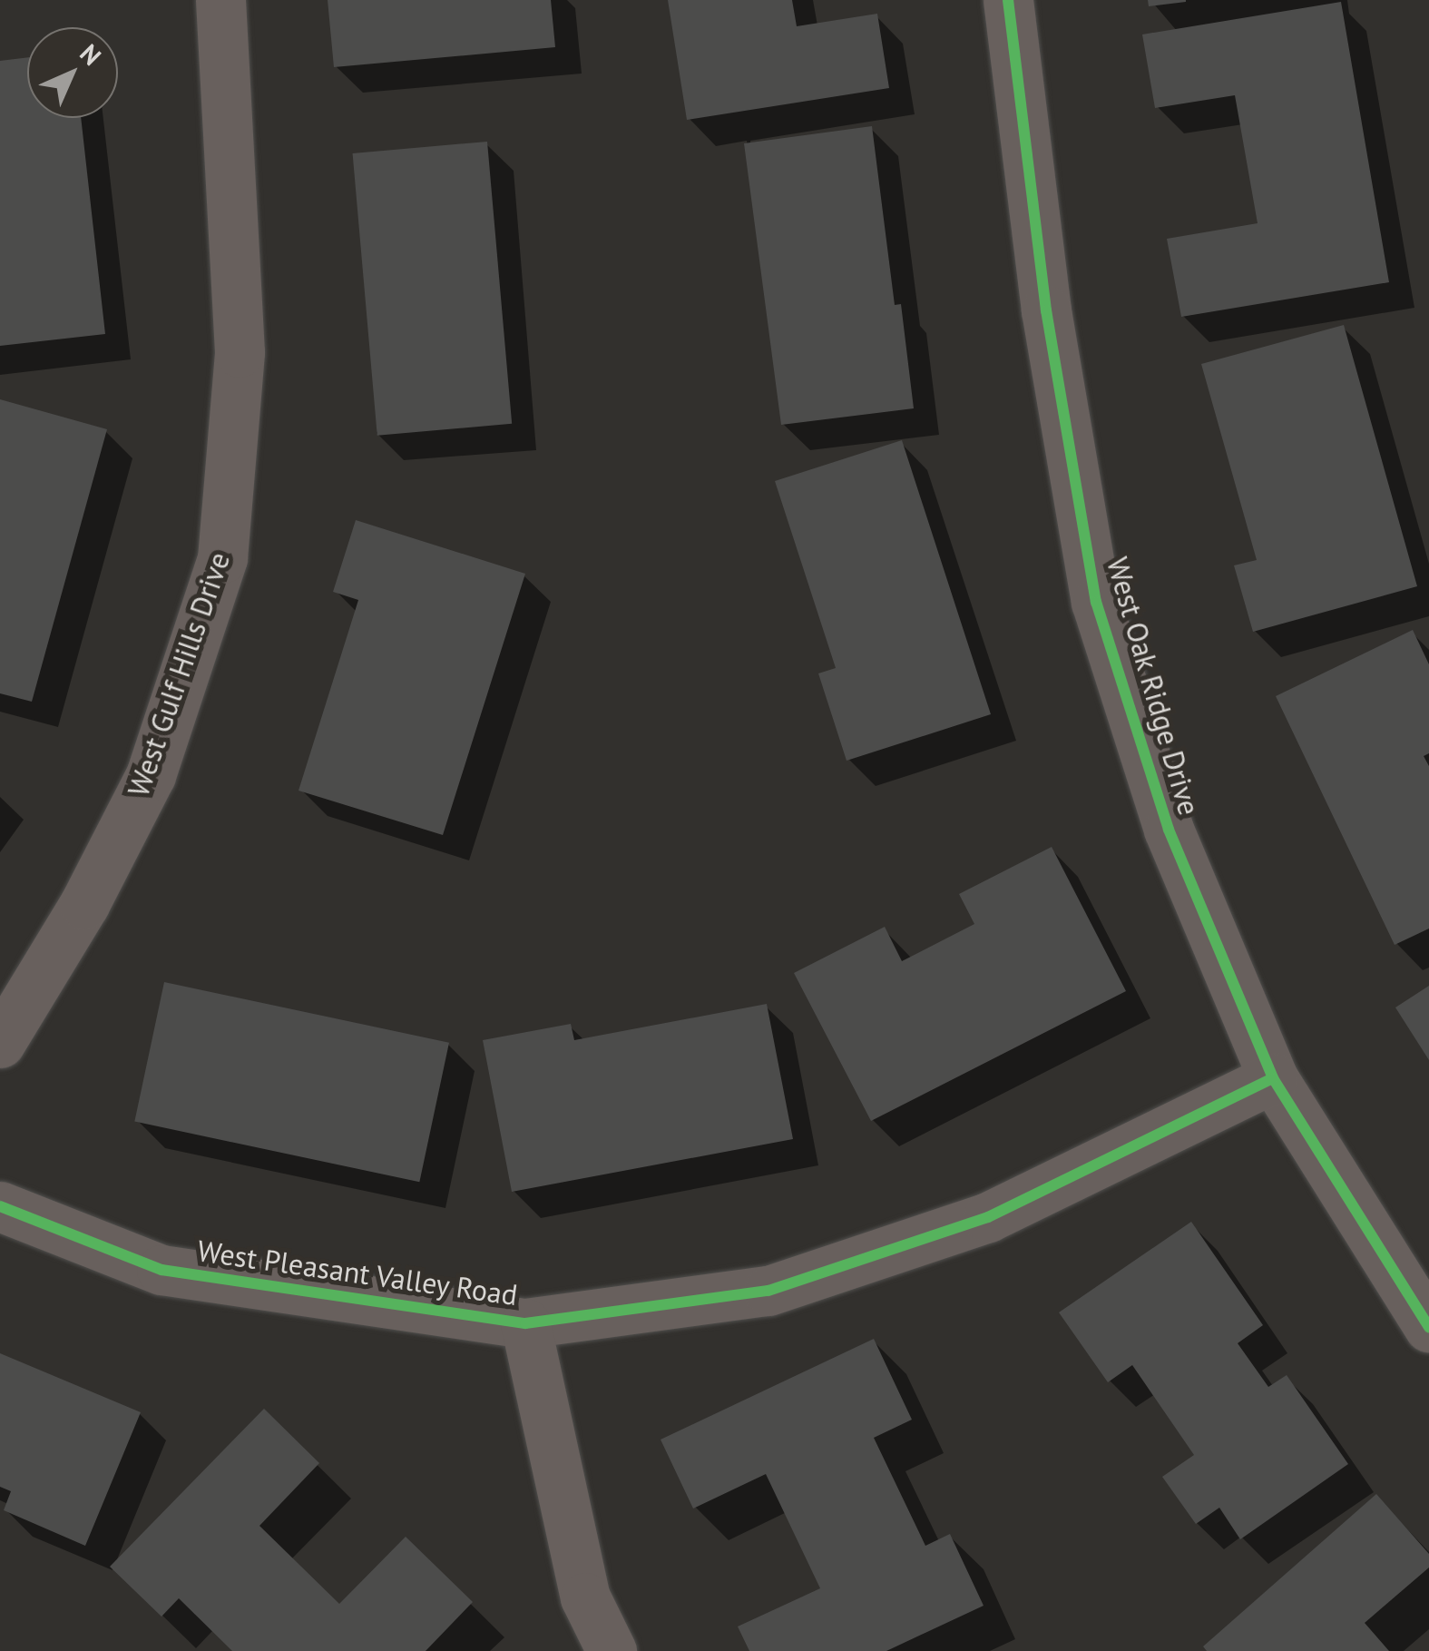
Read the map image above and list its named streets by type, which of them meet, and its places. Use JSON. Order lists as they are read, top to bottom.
{
  "streets": {
    "street": ["West Gulf Hills Drive", "West Oak Ridge Drive", "West Pleasant Valley Road"]
  },
  "crossings": [
    ["West Oak Ridge Drive", "West Pleasant Valley Road"]
  ],
  "north": "top right"
}
